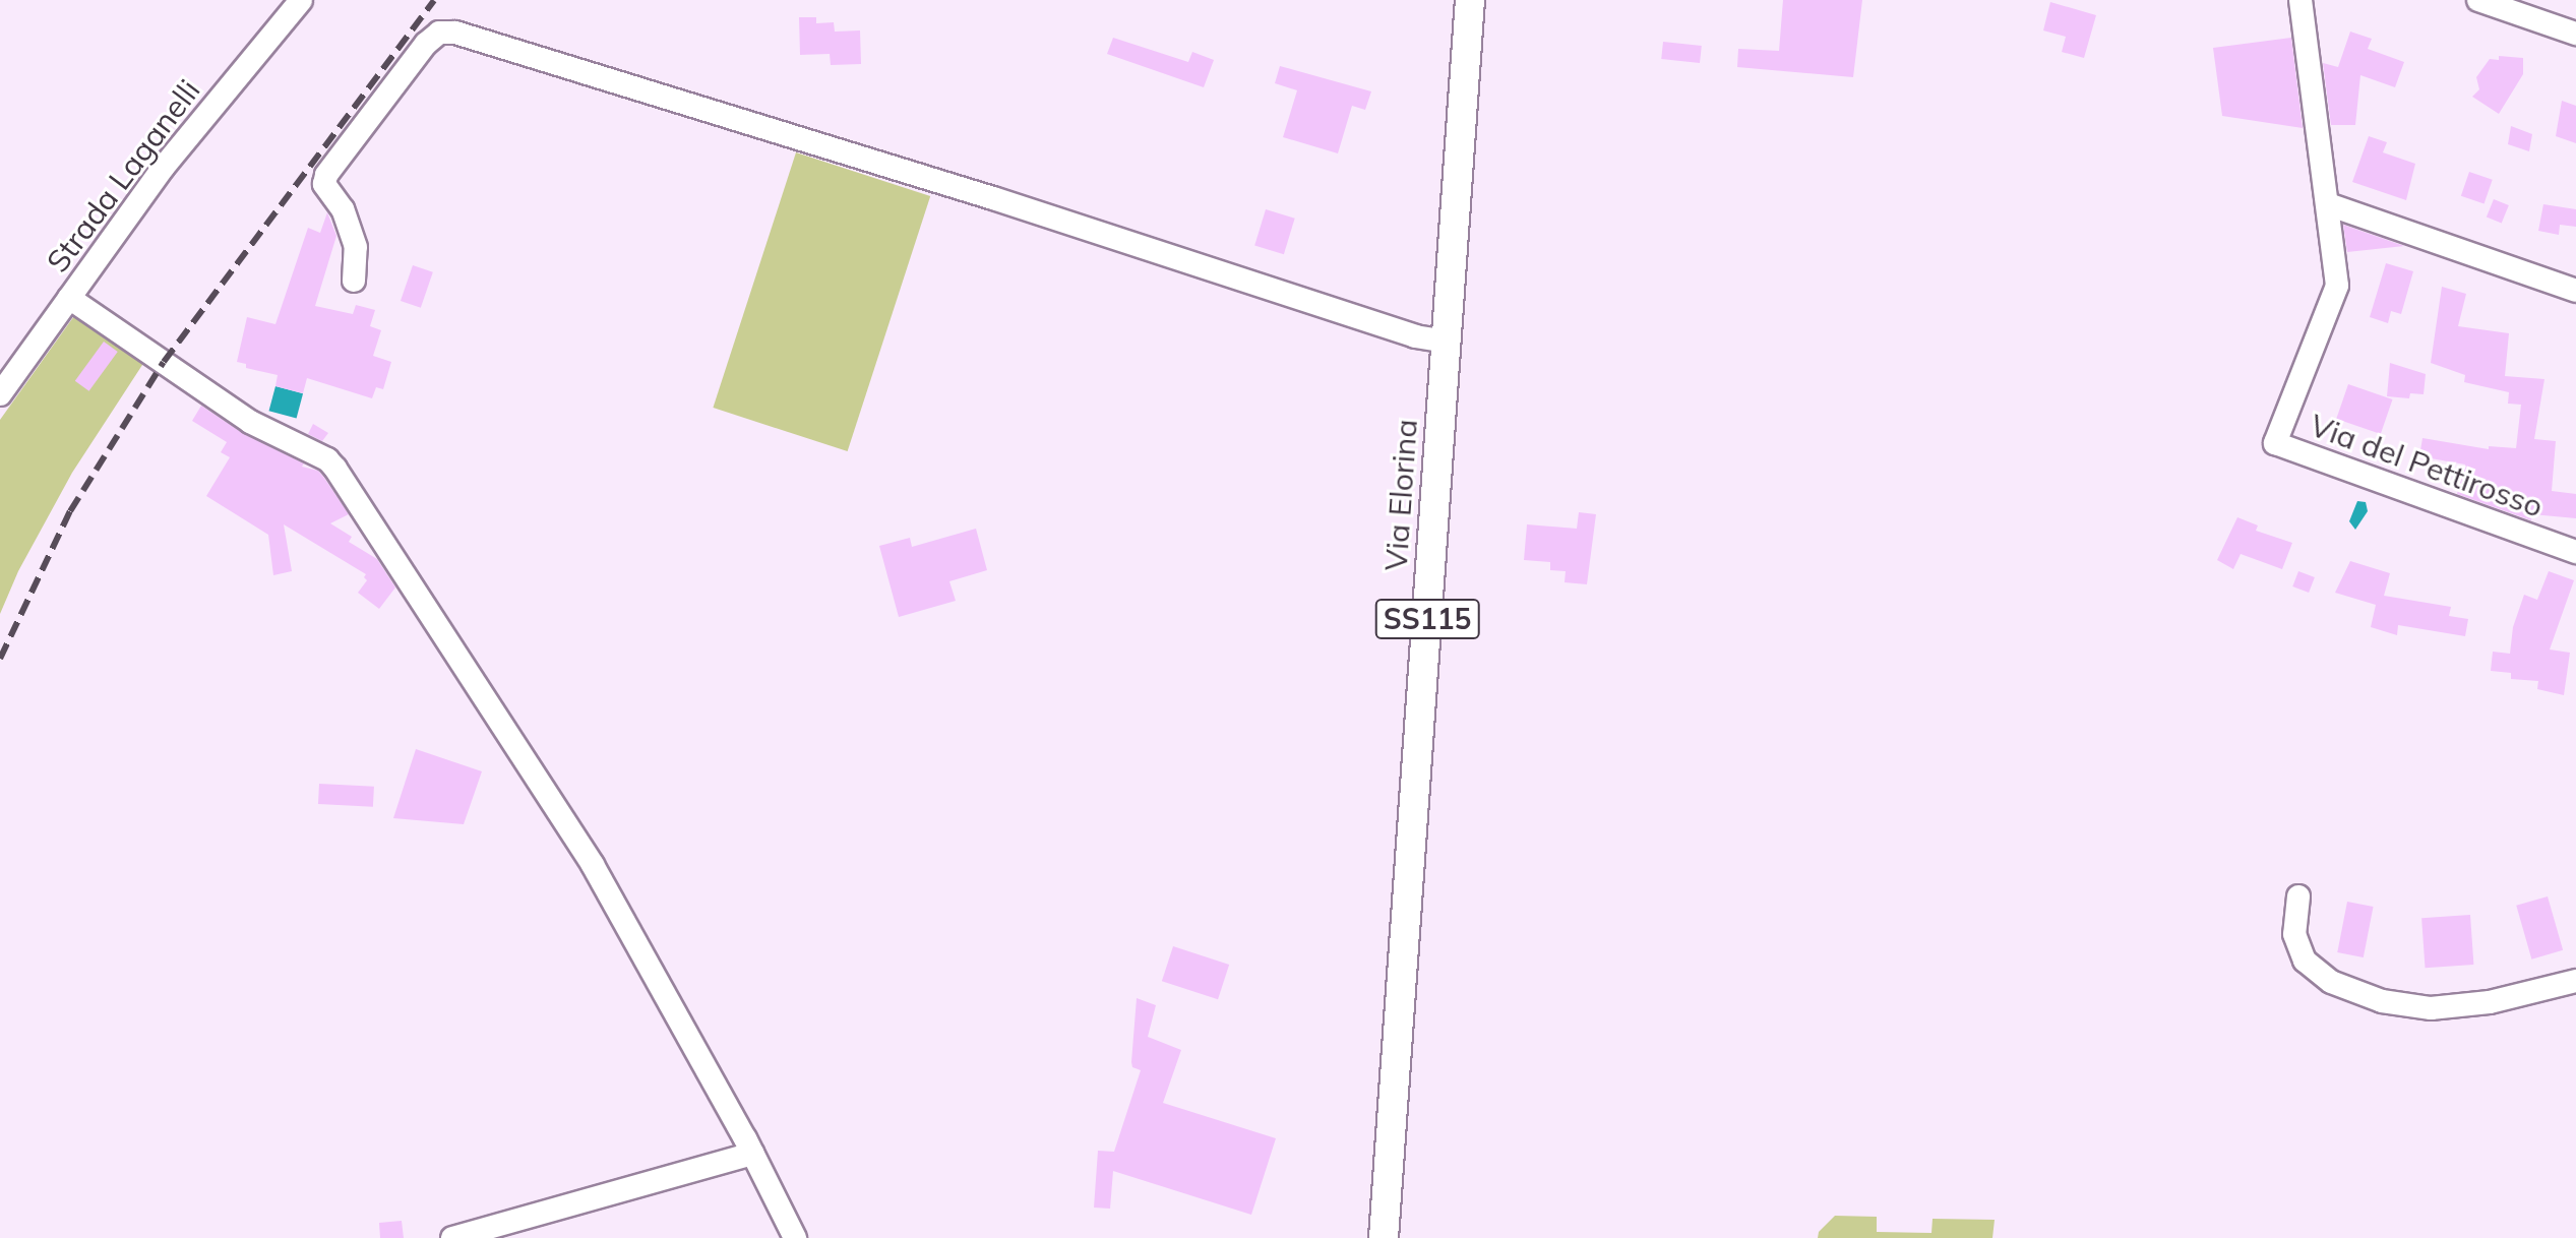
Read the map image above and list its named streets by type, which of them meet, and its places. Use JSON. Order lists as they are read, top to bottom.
{
  "streets": {
    "main road": ["Via Elorina", "SS115"],
    "street": ["Strada Laganelli", "Via del Pettirosso"]
  }
}
